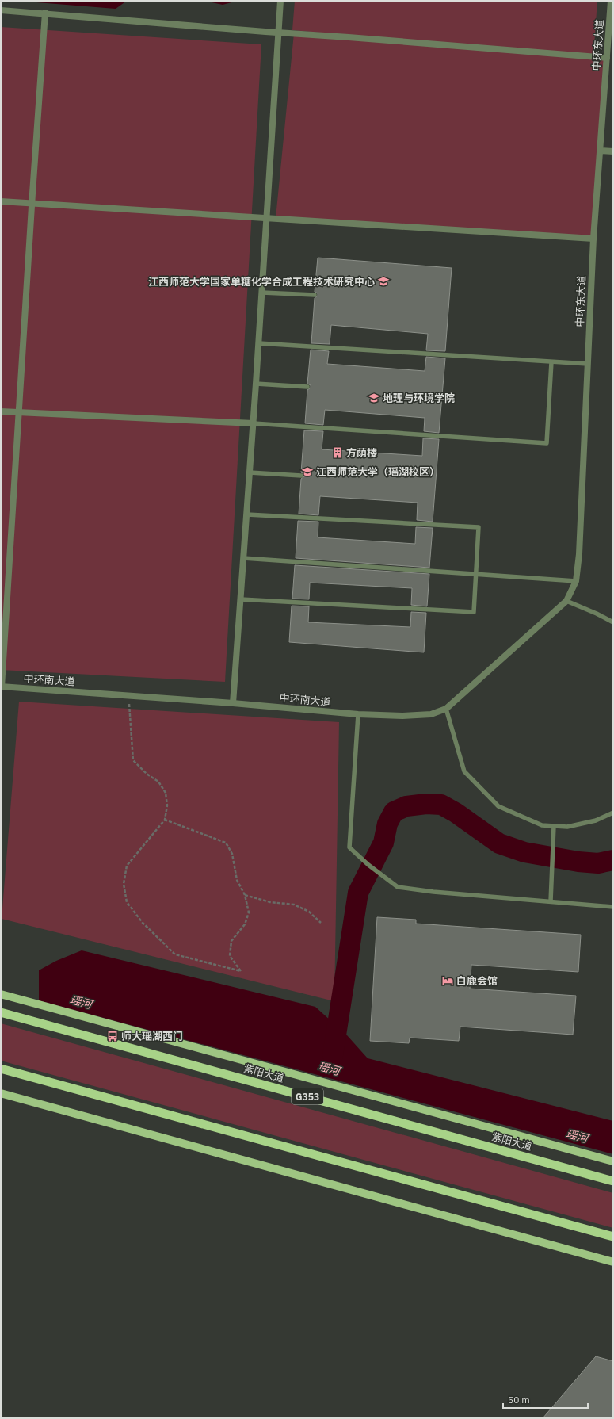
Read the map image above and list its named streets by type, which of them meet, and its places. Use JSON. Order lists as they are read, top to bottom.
{
  "streets": {
    "highway": ["紫阳大道", "G353"],
    "street": ["中环东大道", "中环南大道"]
  },
  "crossings": [
    ["中环东大道", "中环南大道"]
  ],
  "water": ["瑶河"],
  "places": {
    "school or university": ["江西师范大学国家单糖化学合成工程技术研究中心", "地理与环境学院", "江西师范大学（瑶湖校区）"],
    "building": ["方荫楼"],
    "hotel": ["白鹿会馆"],
    "bus stop": ["师大瑶湖西门"]
  },
  "scale_bar": "50 m"
}
